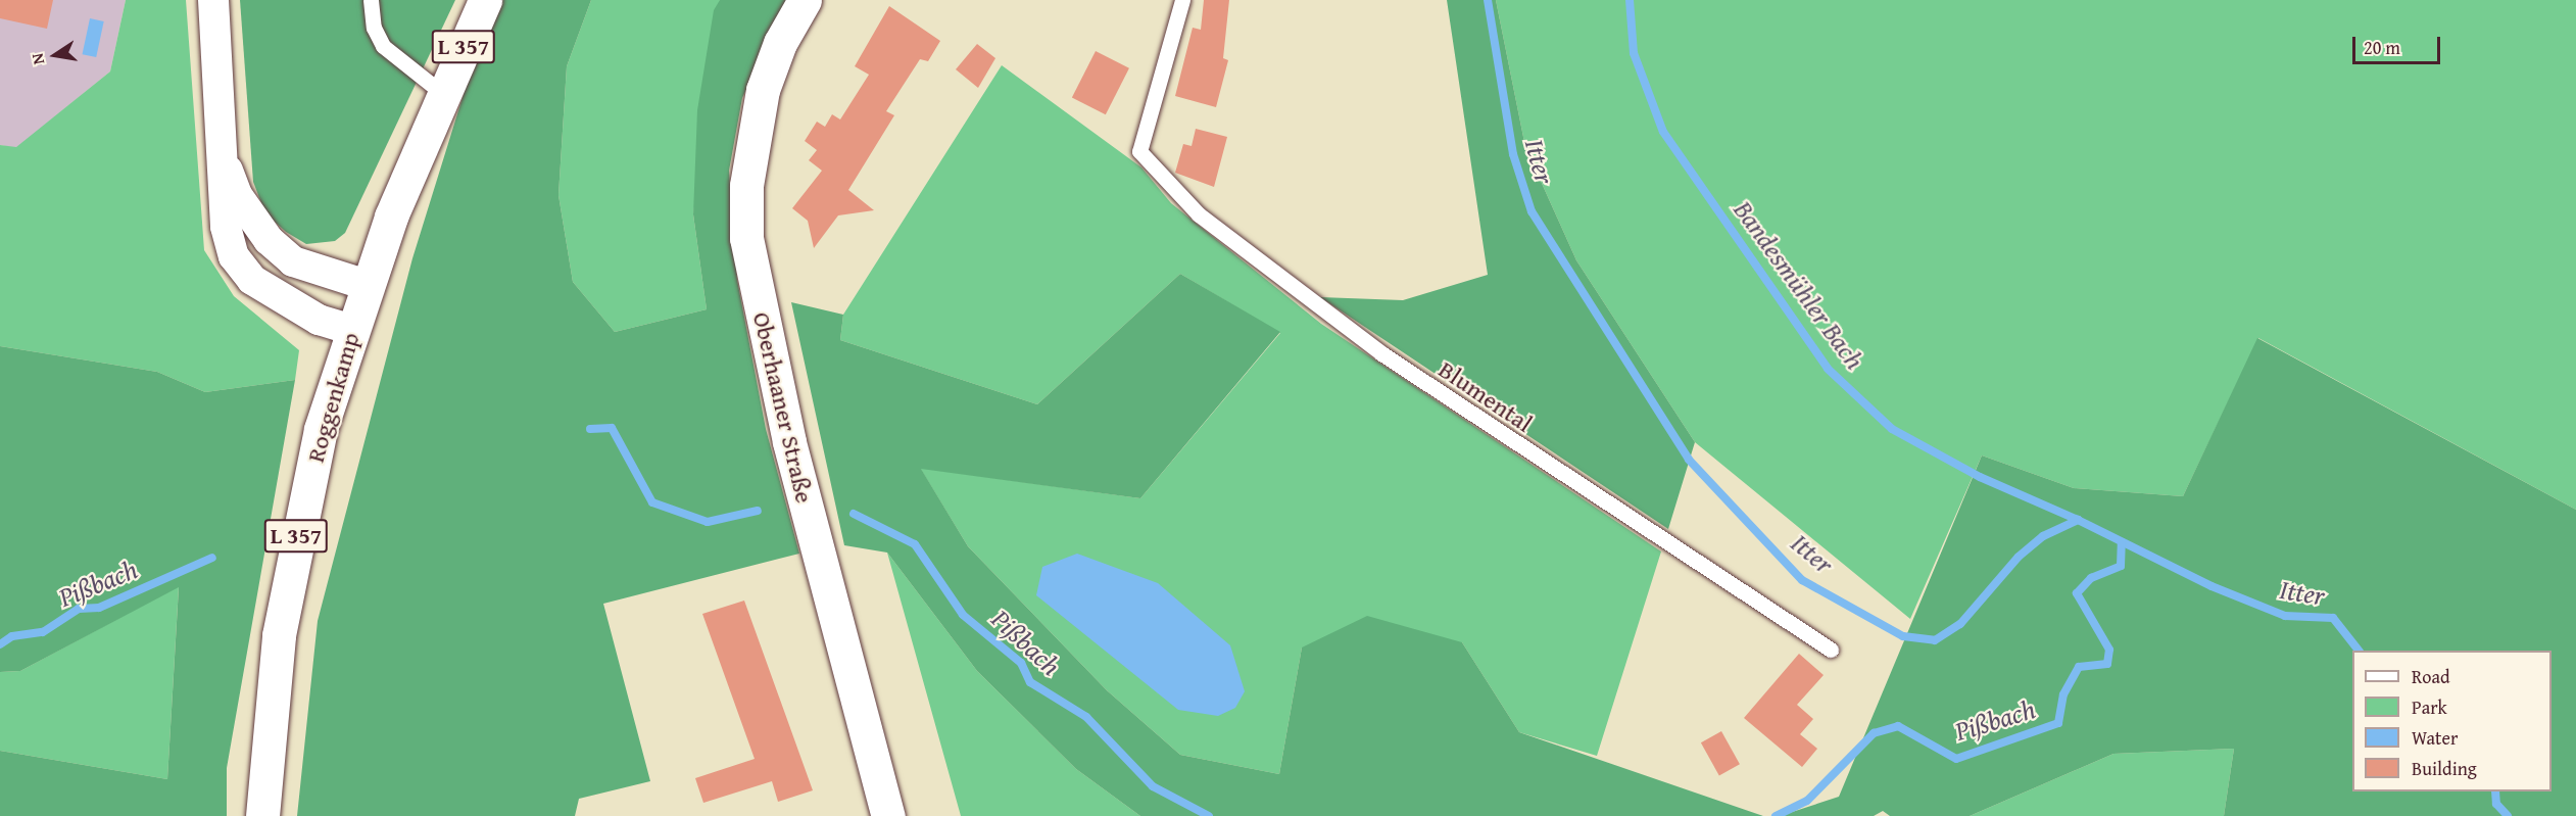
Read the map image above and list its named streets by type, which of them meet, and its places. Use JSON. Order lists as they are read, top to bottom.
{
  "streets": {
    "main road": ["L 357", "Roggenkamp", "Oberhaaner Straße"],
    "lane": ["Blumental"]
  },
  "water": ["Itter", "Bandesmühler Bach", "Pißbach"],
  "legend": [
    "Road",
    "Park",
    "Water",
    "Building"
  ],
  "scale_bar": "20 m",
  "north": "left"
}
